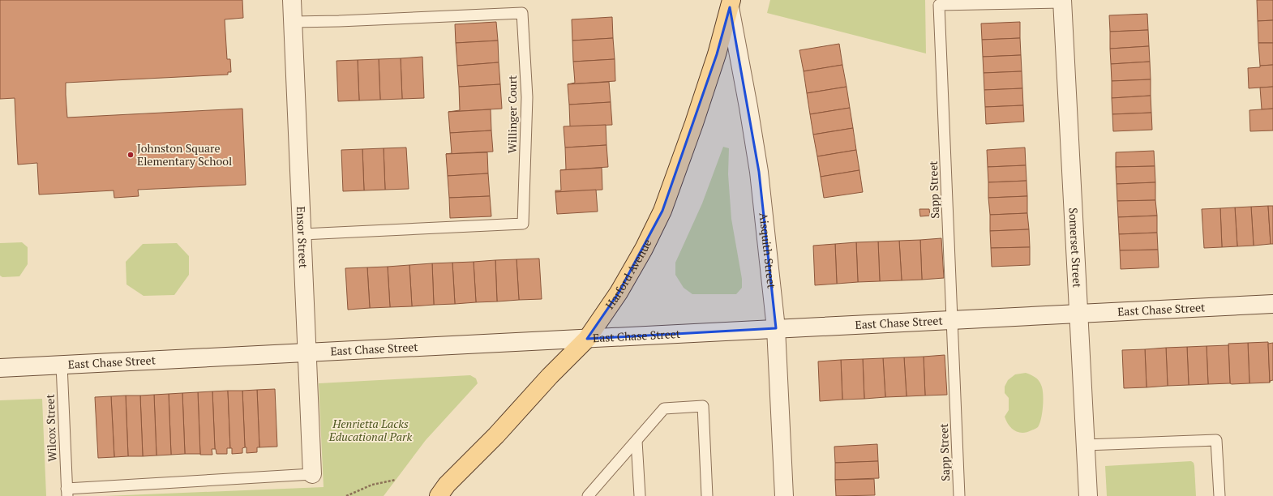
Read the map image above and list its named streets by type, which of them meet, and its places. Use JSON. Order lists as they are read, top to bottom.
{
  "streets": {
    "main road": ["Harford Avenue"],
    "street": [
      "Ensor Street",
      "Somerset Street",
      "Aisquith Street",
      "East Chase Street"
    ],
    "lane": ["Willinger Court", "Sapp Street", "Wilcox Street"]
  },
  "crossings": [
    ["Willinger Court", "Ensor Street"],
    ["Sapp Street", "Somerset Street"],
    ["Sapp Street", "East Chase Street"],
    ["Ensor Street", "East Chase Street"],
    ["Somerset Street", "East Chase Street"],
    ["Aisquith Street", "Harford Avenue"],
    ["Aisquith Street", "East Chase Street"],
    ["Harford Avenue", "East Chase Street"],
    ["East Chase Street", "Wilcox Street"]
  ],
  "parks": ["Henrietta Lacks Educational Park"],
  "places": ["Johnston Square Elementary School"]
}
